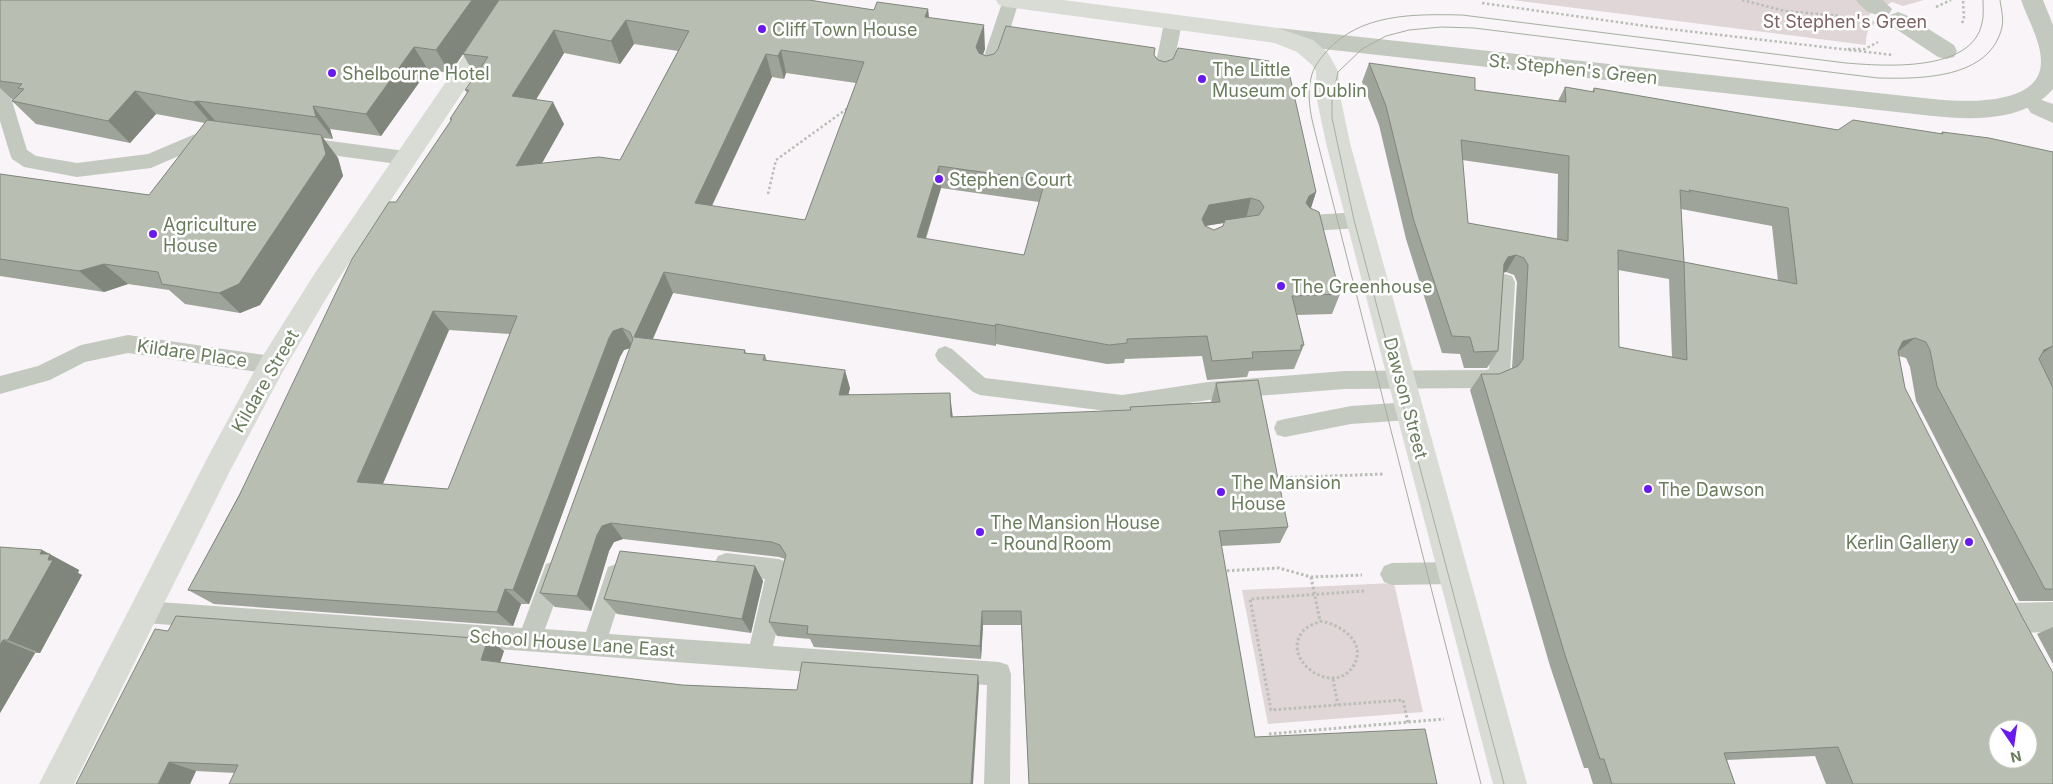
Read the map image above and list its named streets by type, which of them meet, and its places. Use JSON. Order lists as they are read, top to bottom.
{
  "streets": {
    "main road": ["St. Stephen's Green", "Kildare Street", "Dawson Street"],
    "lane": ["Kildare Place", "School House Lane East"]
  },
  "crossings": [
    ["St. Stephen's Green", "Dawson Street"],
    ["Kildare Place", "Kildare Street"],
    ["Kildare Street", "School House Lane East"]
  ],
  "parks": ["St Stephen's Green"],
  "places": [
    "Cliff Town House",
    "Shelbourne Hotel",
    "The Little Museum of Dublin",
    "Stephen Court",
    "Agriculture House",
    "The Greenhouse",
    "The Dawson",
    "The Mansion House",
    "The Mansion House - Round Room",
    "Kerlin Gallery"
  ],
  "north": "bottom"
}
